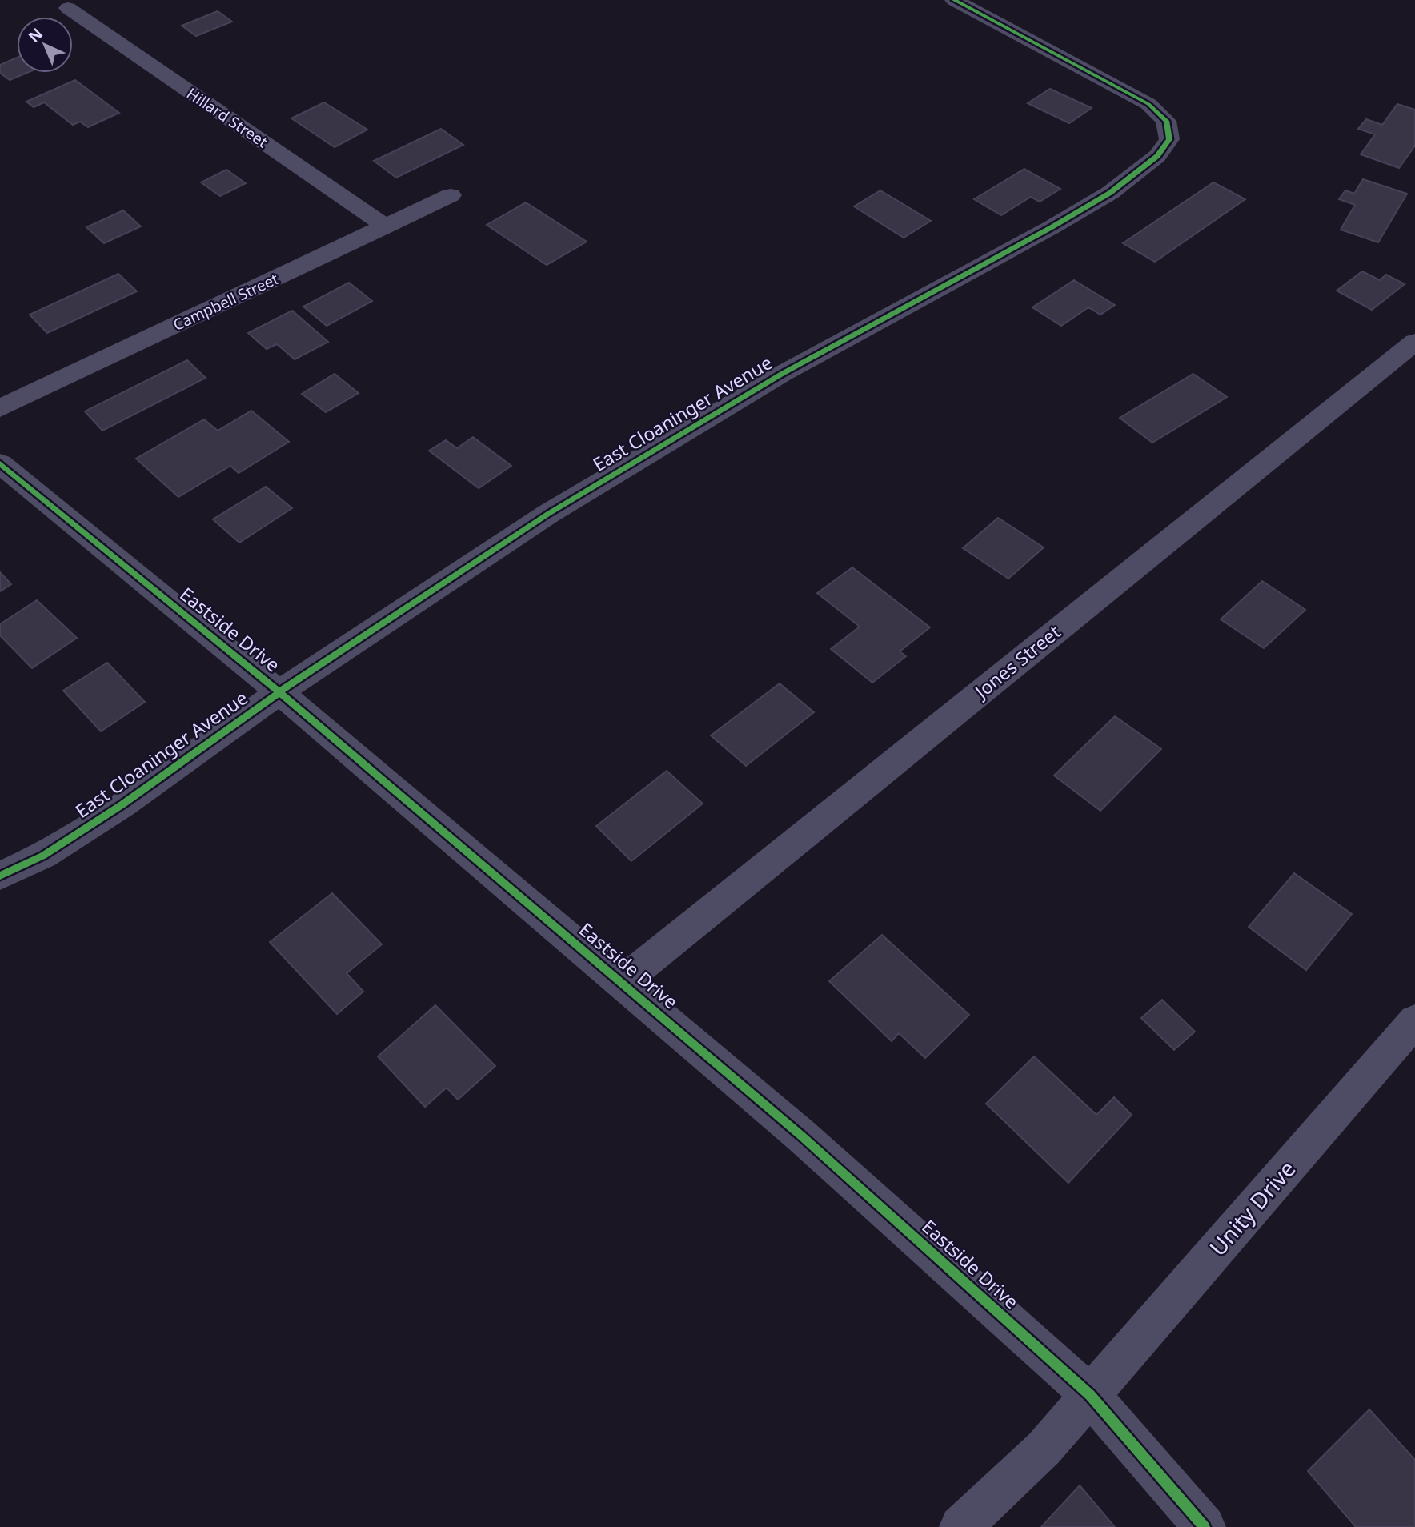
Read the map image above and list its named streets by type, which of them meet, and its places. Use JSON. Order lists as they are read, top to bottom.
{
  "streets": {
    "street": [
      "Hillard Street",
      "Campbell Street",
      "East Cloaninger Avenue",
      "Eastside Drive",
      "Jones Street",
      "Unity Drive"
    ]
  },
  "crossings": [
    ["Hillard Street", "Campbell Street"],
    ["East Cloaninger Avenue", "Eastside Drive"],
    ["Eastside Drive", "Jones Street"],
    ["Eastside Drive", "Unity Drive"]
  ],
  "north": "top left"
}
